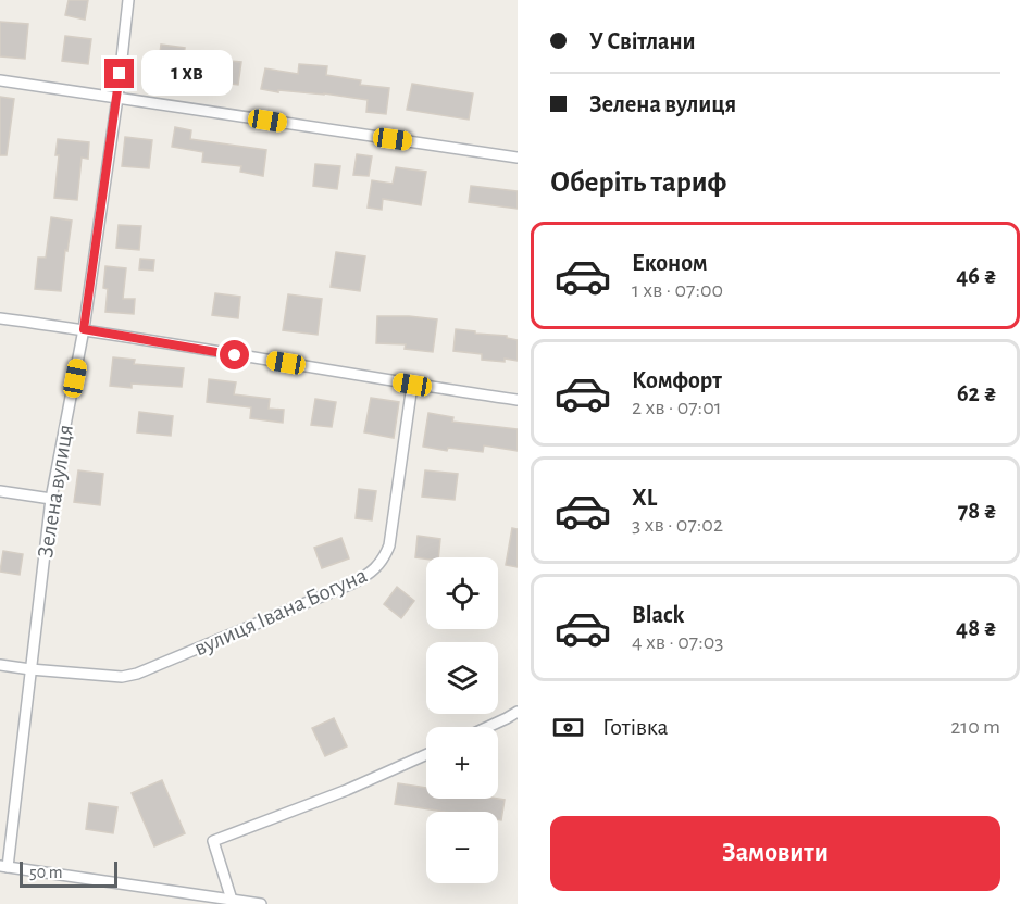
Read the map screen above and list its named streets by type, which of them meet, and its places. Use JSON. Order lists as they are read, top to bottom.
{
  "streets": {
    "street": ["Зелена вулиця", "вулиця Івана Богуна"]
  },
  "crossings": [
    ["Зелена вулиця", "вулиця Івана Богуна"]
  ],
  "scale_bar": "50 m",
  "page": {
    "banner": ["У Світлани", "Зелена вулиця"],
    "bubble": "1 хв",
    "heading": "Оберіть тариф",
    "list": [
      {
        "name": "Економ",
        "note": "1 хв · 07:00",
        "value": "46 ₴"
      },
      {
        "name": "Комфорт",
        "note": "2 хв · 07:01",
        "value": "62 ₴"
      },
      {
        "name": "XL",
        "note": "3 хв · 07:02",
        "value": "78 ₴"
      },
      {
        "name": "Black",
        "note": "4 хв · 07:03",
        "value": "48 ₴"
      }
    ],
    "map_buttons": ["+", "−"],
    "pay": ["Готівка", "210 m"],
    "buttons": "Замовити",
    "scale": "50 m"
  }
}
